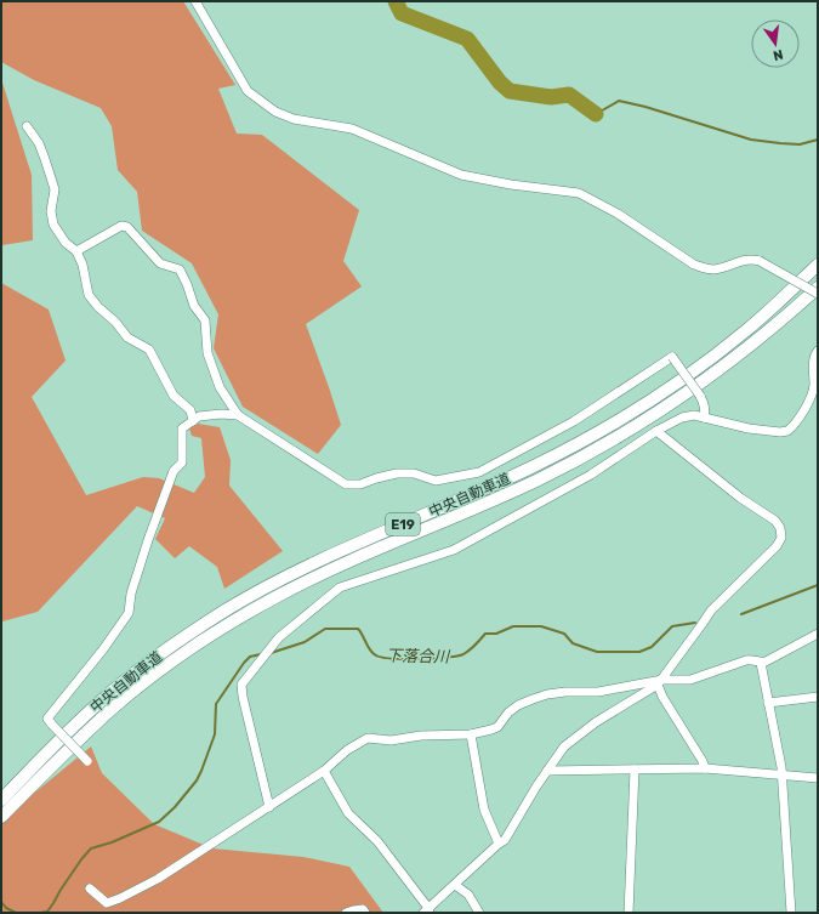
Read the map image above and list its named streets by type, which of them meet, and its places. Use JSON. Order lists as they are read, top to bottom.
{
  "streets": {
    "highway": ["中央自動車道", "E19"]
  },
  "water": ["下落合川"],
  "north": "bottom"
}
